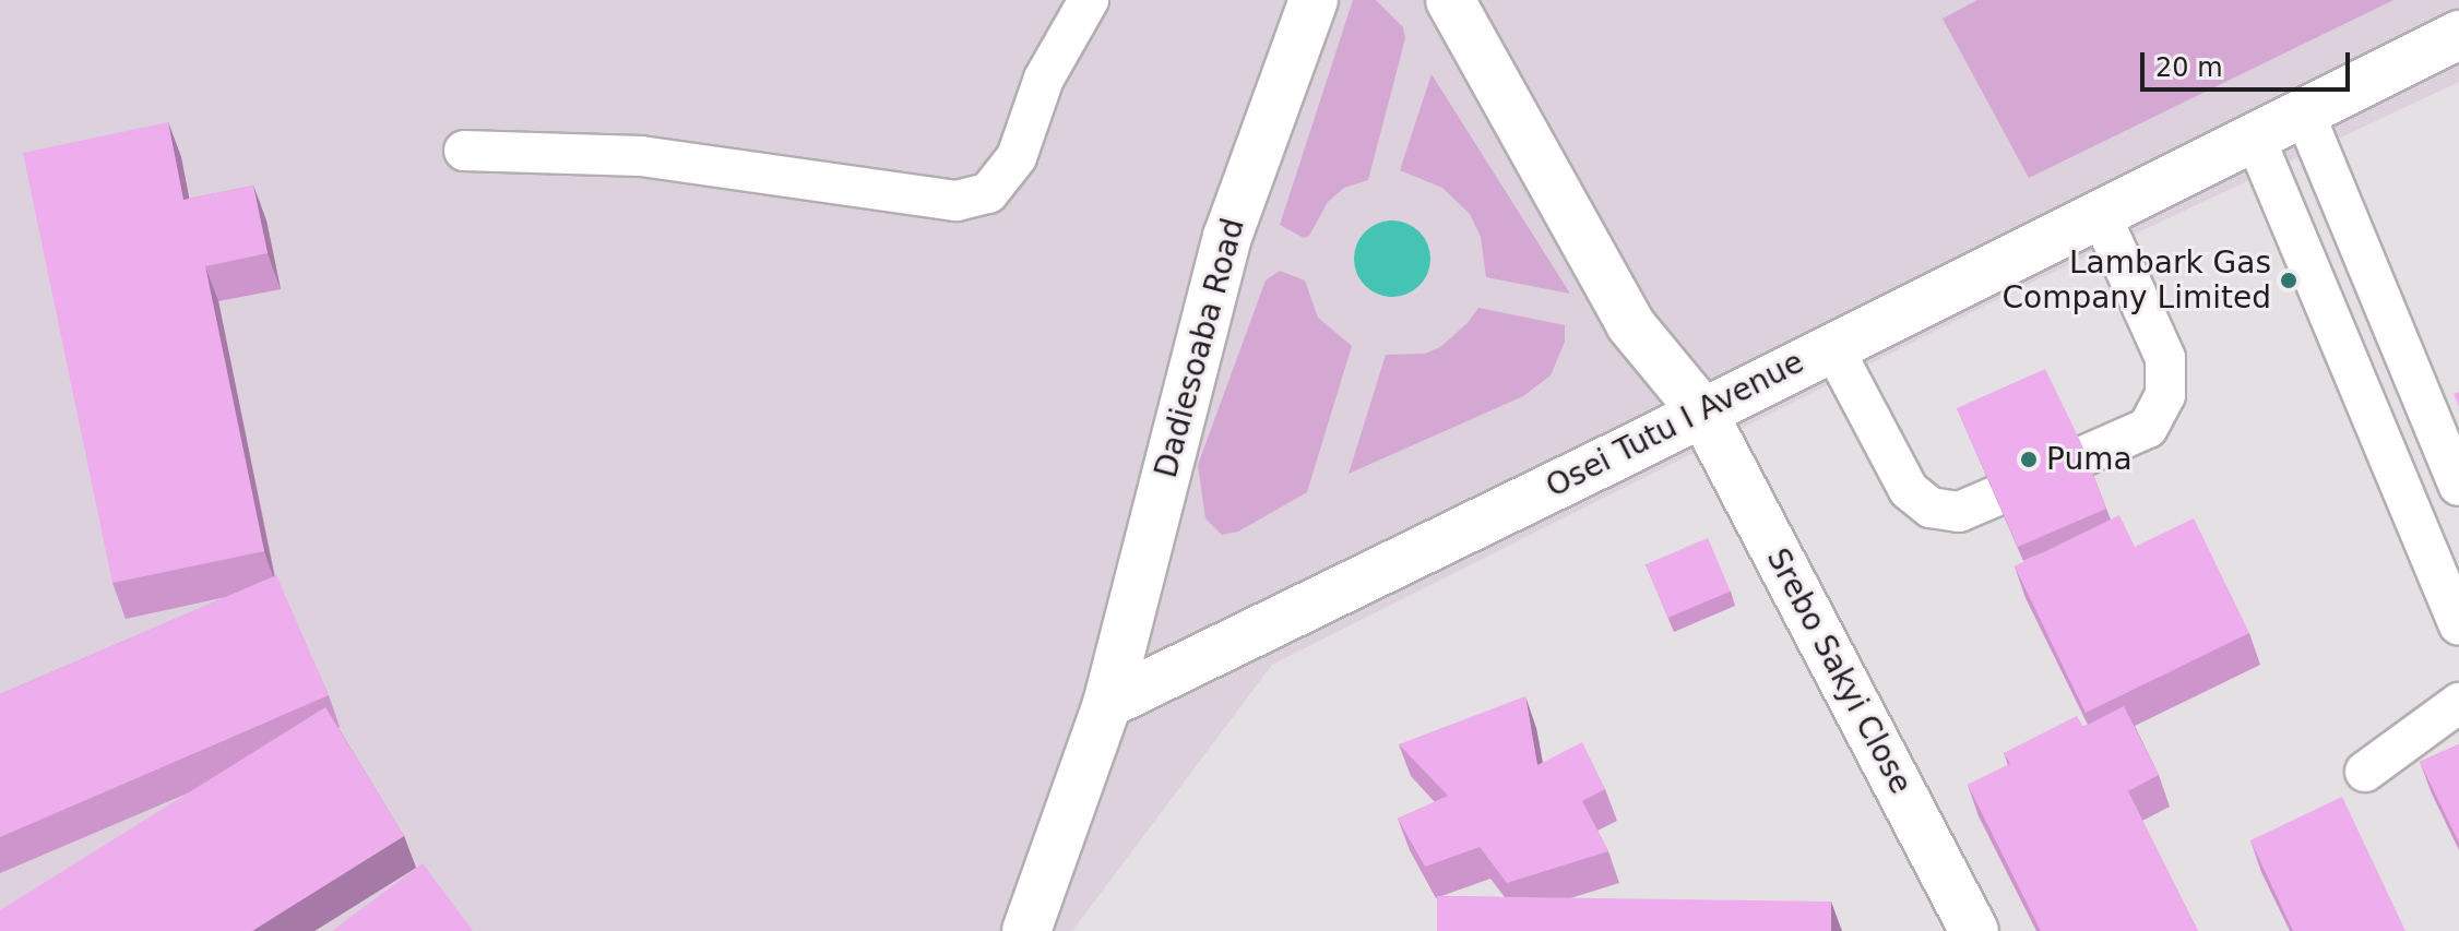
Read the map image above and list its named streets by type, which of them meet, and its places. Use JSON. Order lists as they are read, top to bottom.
{
  "streets": {
    "street": ["Dadiesoaba Road", "Osei Tutu I Avenue", "Srebo Sakyi Close"]
  },
  "crossings": [
    ["Dadiesoaba Road", "Osei Tutu I Avenue"],
    ["Osei Tutu I Avenue", "Srebo Sakyi Close"]
  ],
  "places": ["Lambark Gas Company Limited", "Puma"],
  "scale_bar": "20 m"
}
